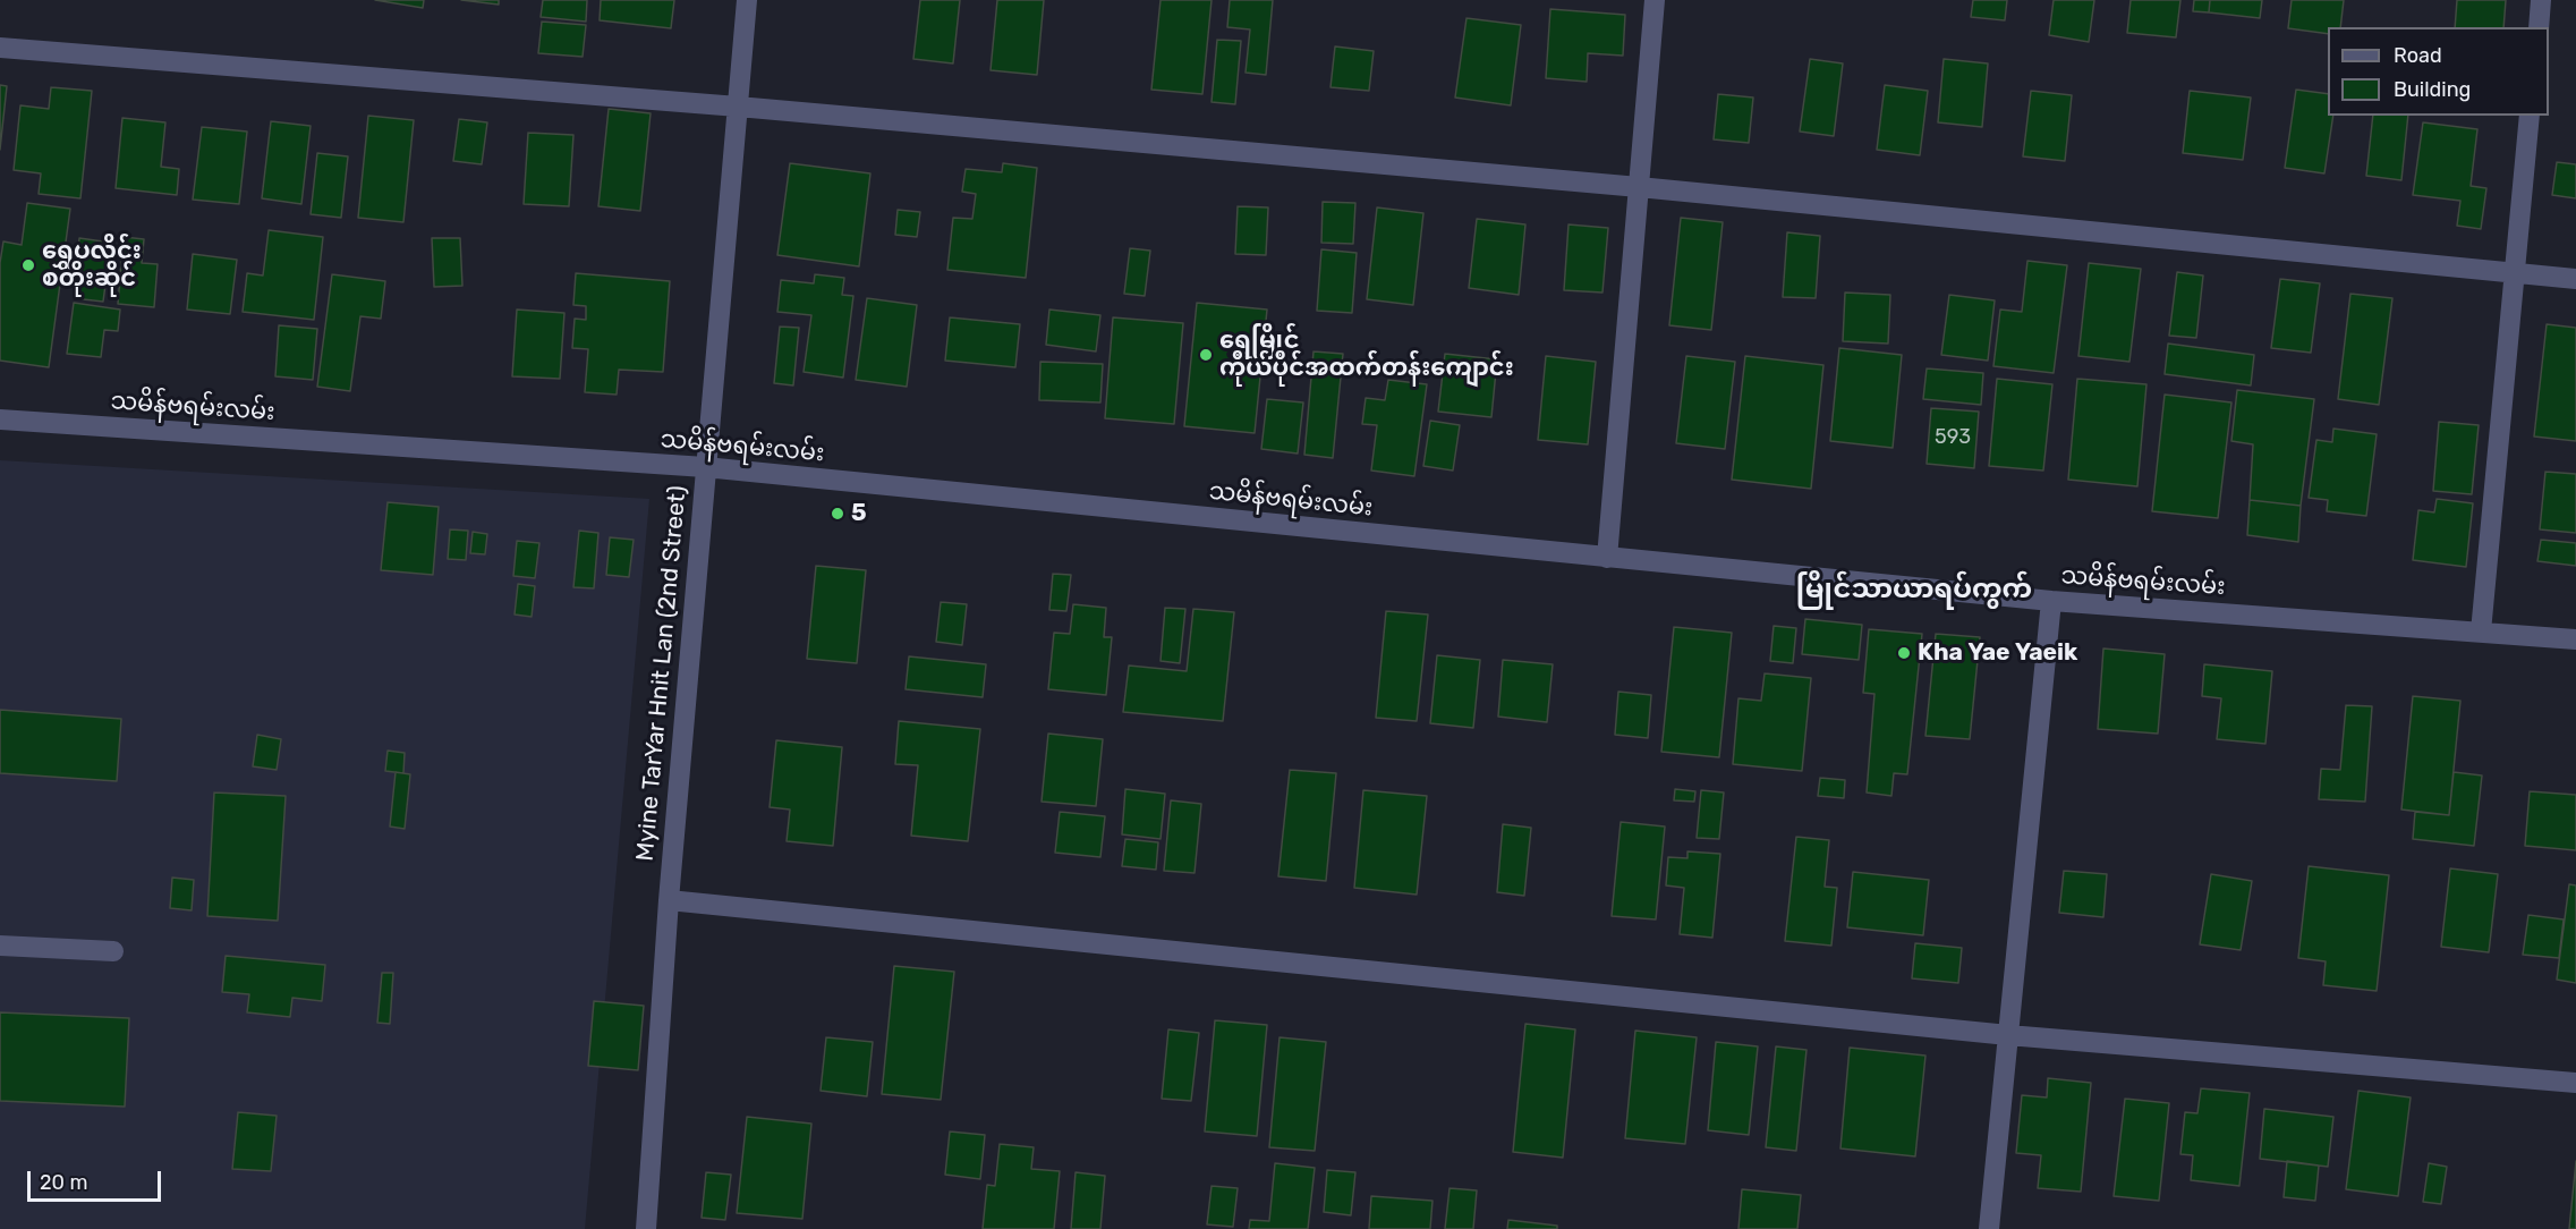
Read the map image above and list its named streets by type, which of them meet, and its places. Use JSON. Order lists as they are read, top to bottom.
{
  "streets": {
    "street": ["သမိန်ဗရမ်းလမ်း", "Myine TarYar Hnit Lan (2nd Street)"]
  },
  "crossings": [
    ["သမိန်ဗရမ်းလမ်း", "Myine TarYar Hnit Lan (2nd Street)"]
  ],
  "districts": ["မြိုင်သာယာရပ်ကွက်"],
  "places": [
    "ရွှေပလိုင်း စတိုးဆိုင်",
    "ရွှေမြိုင် ကိုယ်ပိုင်အထက်တန်းကျောင်း",
    "5",
    "Kha Yae Yaeik"
  ],
  "house_numbers": ["593"],
  "legend": ["Road", "Building"],
  "scale_bar": "20 m"
}
